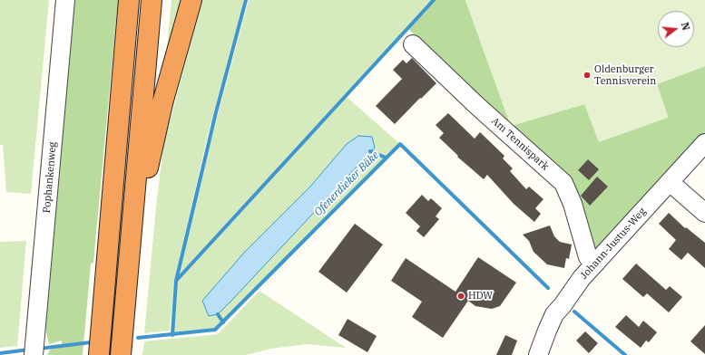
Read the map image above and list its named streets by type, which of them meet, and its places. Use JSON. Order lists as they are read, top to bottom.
{
  "streets": {
    "street": ["Am Tennispark", "Pophankenweg", "Johann-Justus-Weg"]
  },
  "crossings": [
    ["Am Tennispark", "Johann-Justus-Weg"]
  ],
  "water": ["Ofenerdieker Bäke"],
  "places": ["Oldenburger Tennisverein", "HDW"],
  "north": "right"
}
